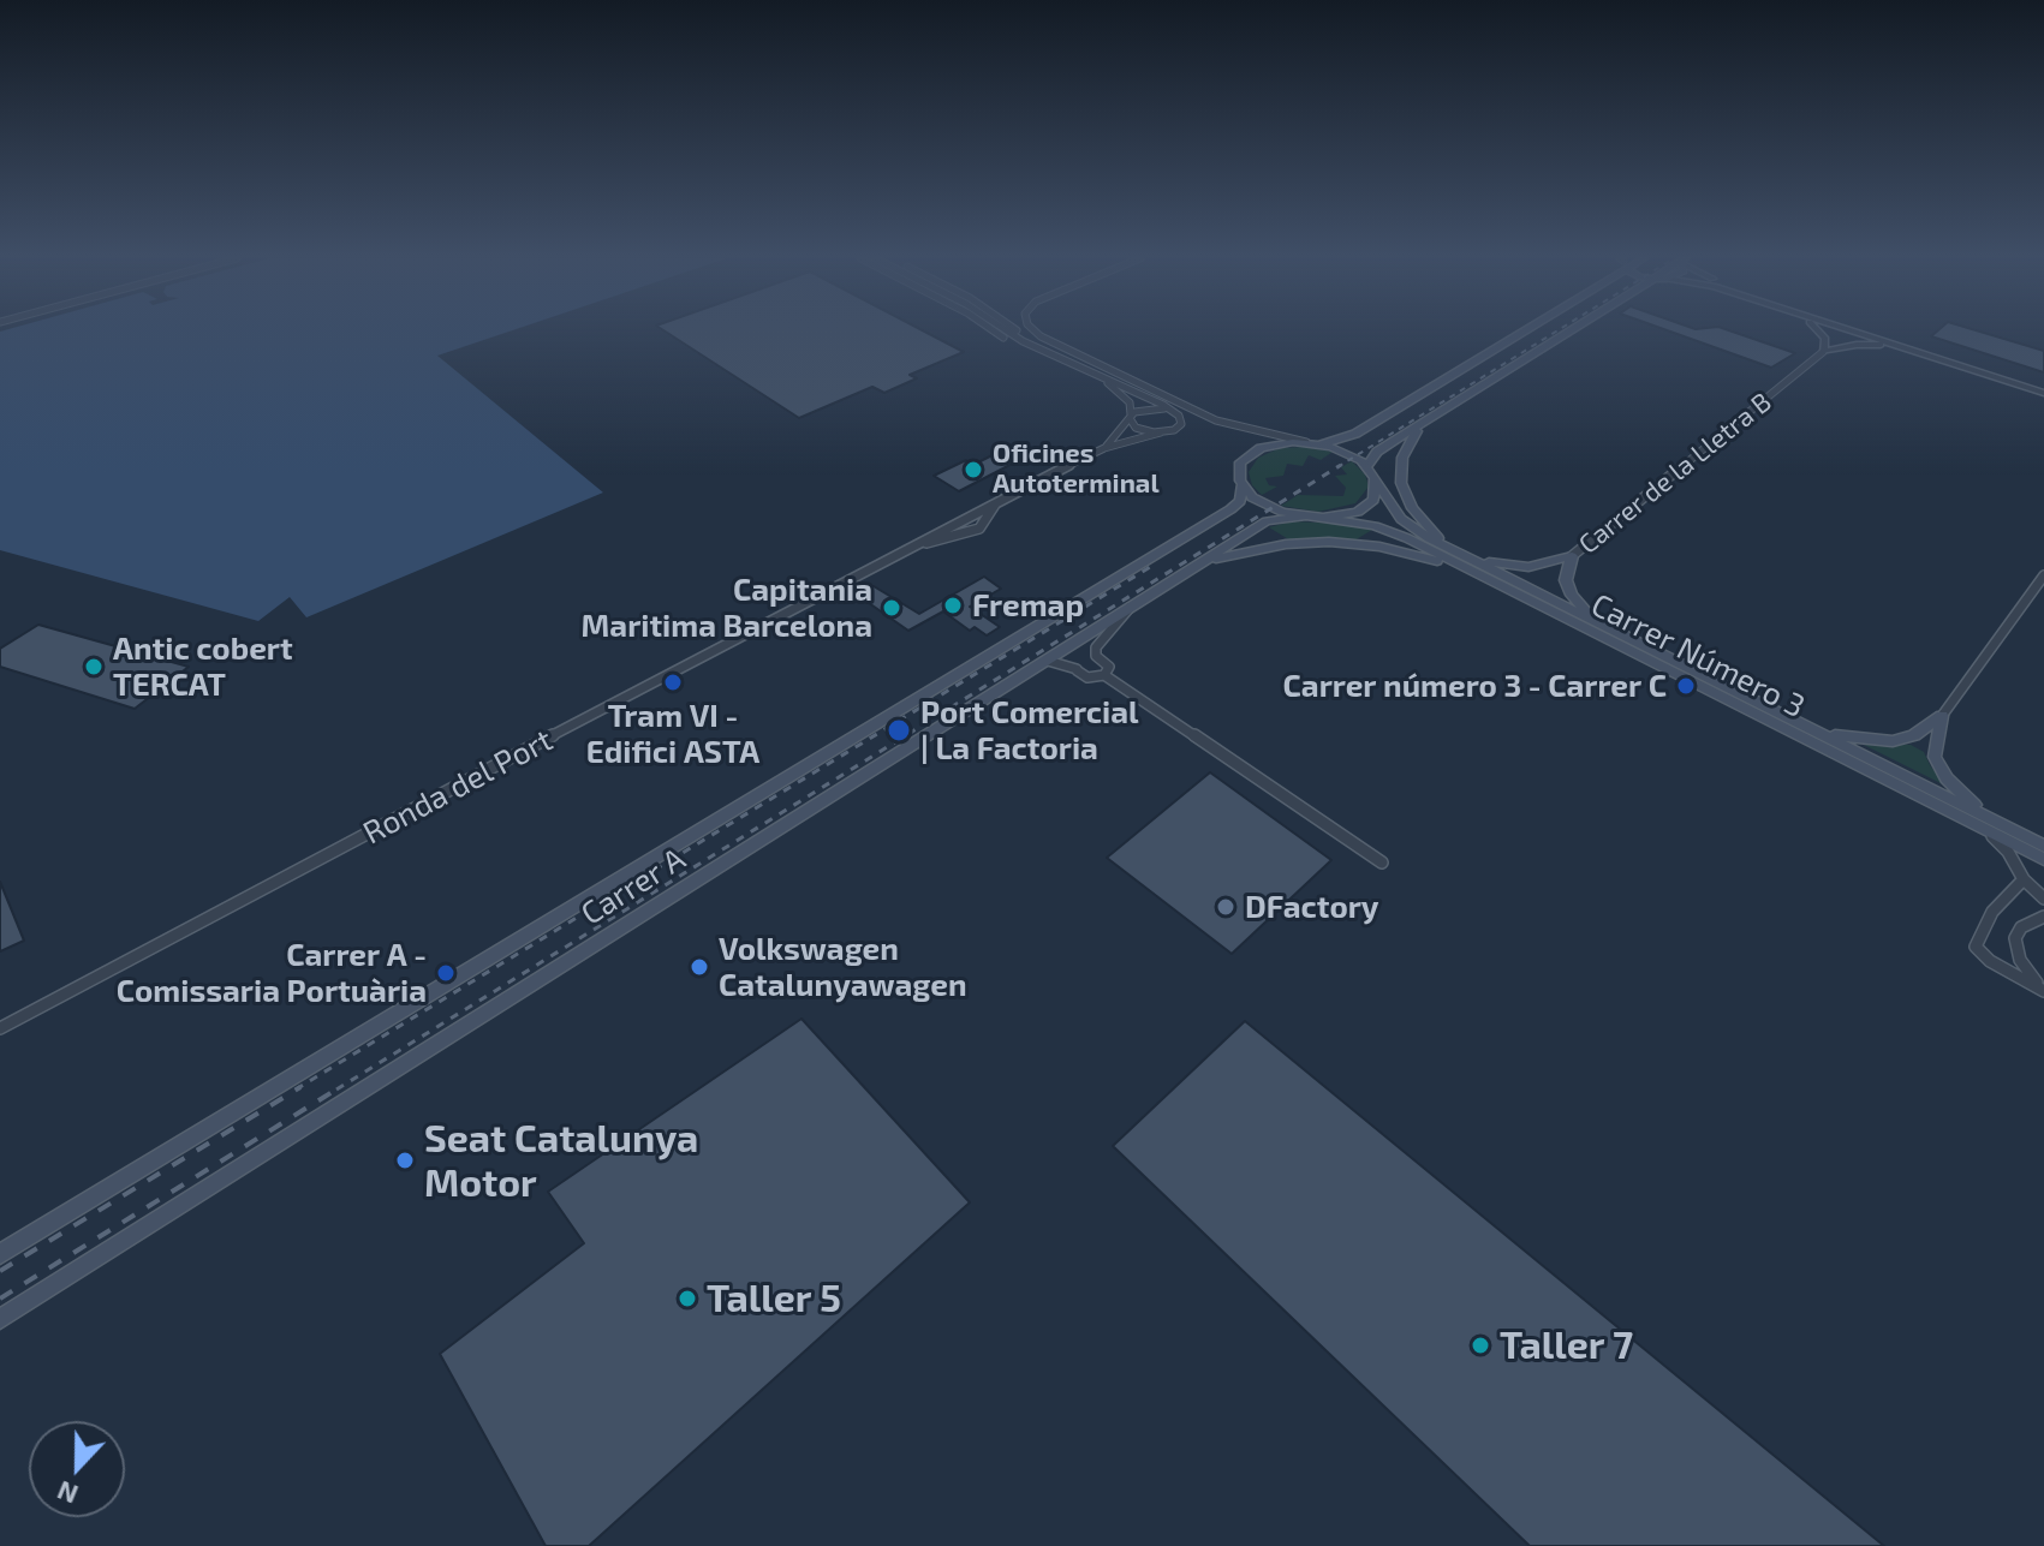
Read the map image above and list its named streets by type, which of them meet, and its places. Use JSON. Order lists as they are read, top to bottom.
{
  "streets": {
    "main road": ["Carrer Número 3", "Carrer A"],
    "street": ["Carrer de la Lletra B", "Ronda del Port"]
  },
  "places": [
    "Oficines Autoterminal",
    "Fremap",
    "Capitania Maritima Barcelona",
    "Antic cobert TERCAT",
    "Tram VI - Edifici ASTA",
    "Carrer número 3 - Carrer C",
    "Port Comercial | La Factoria",
    "DFactory",
    "Volkswagen Catalunyawagen",
    "Carrer A - Comissaria Portuària",
    "Seat Catalunya Motor",
    "Taller 5",
    "Taller 7"
  ],
  "north": "bottom"
}
